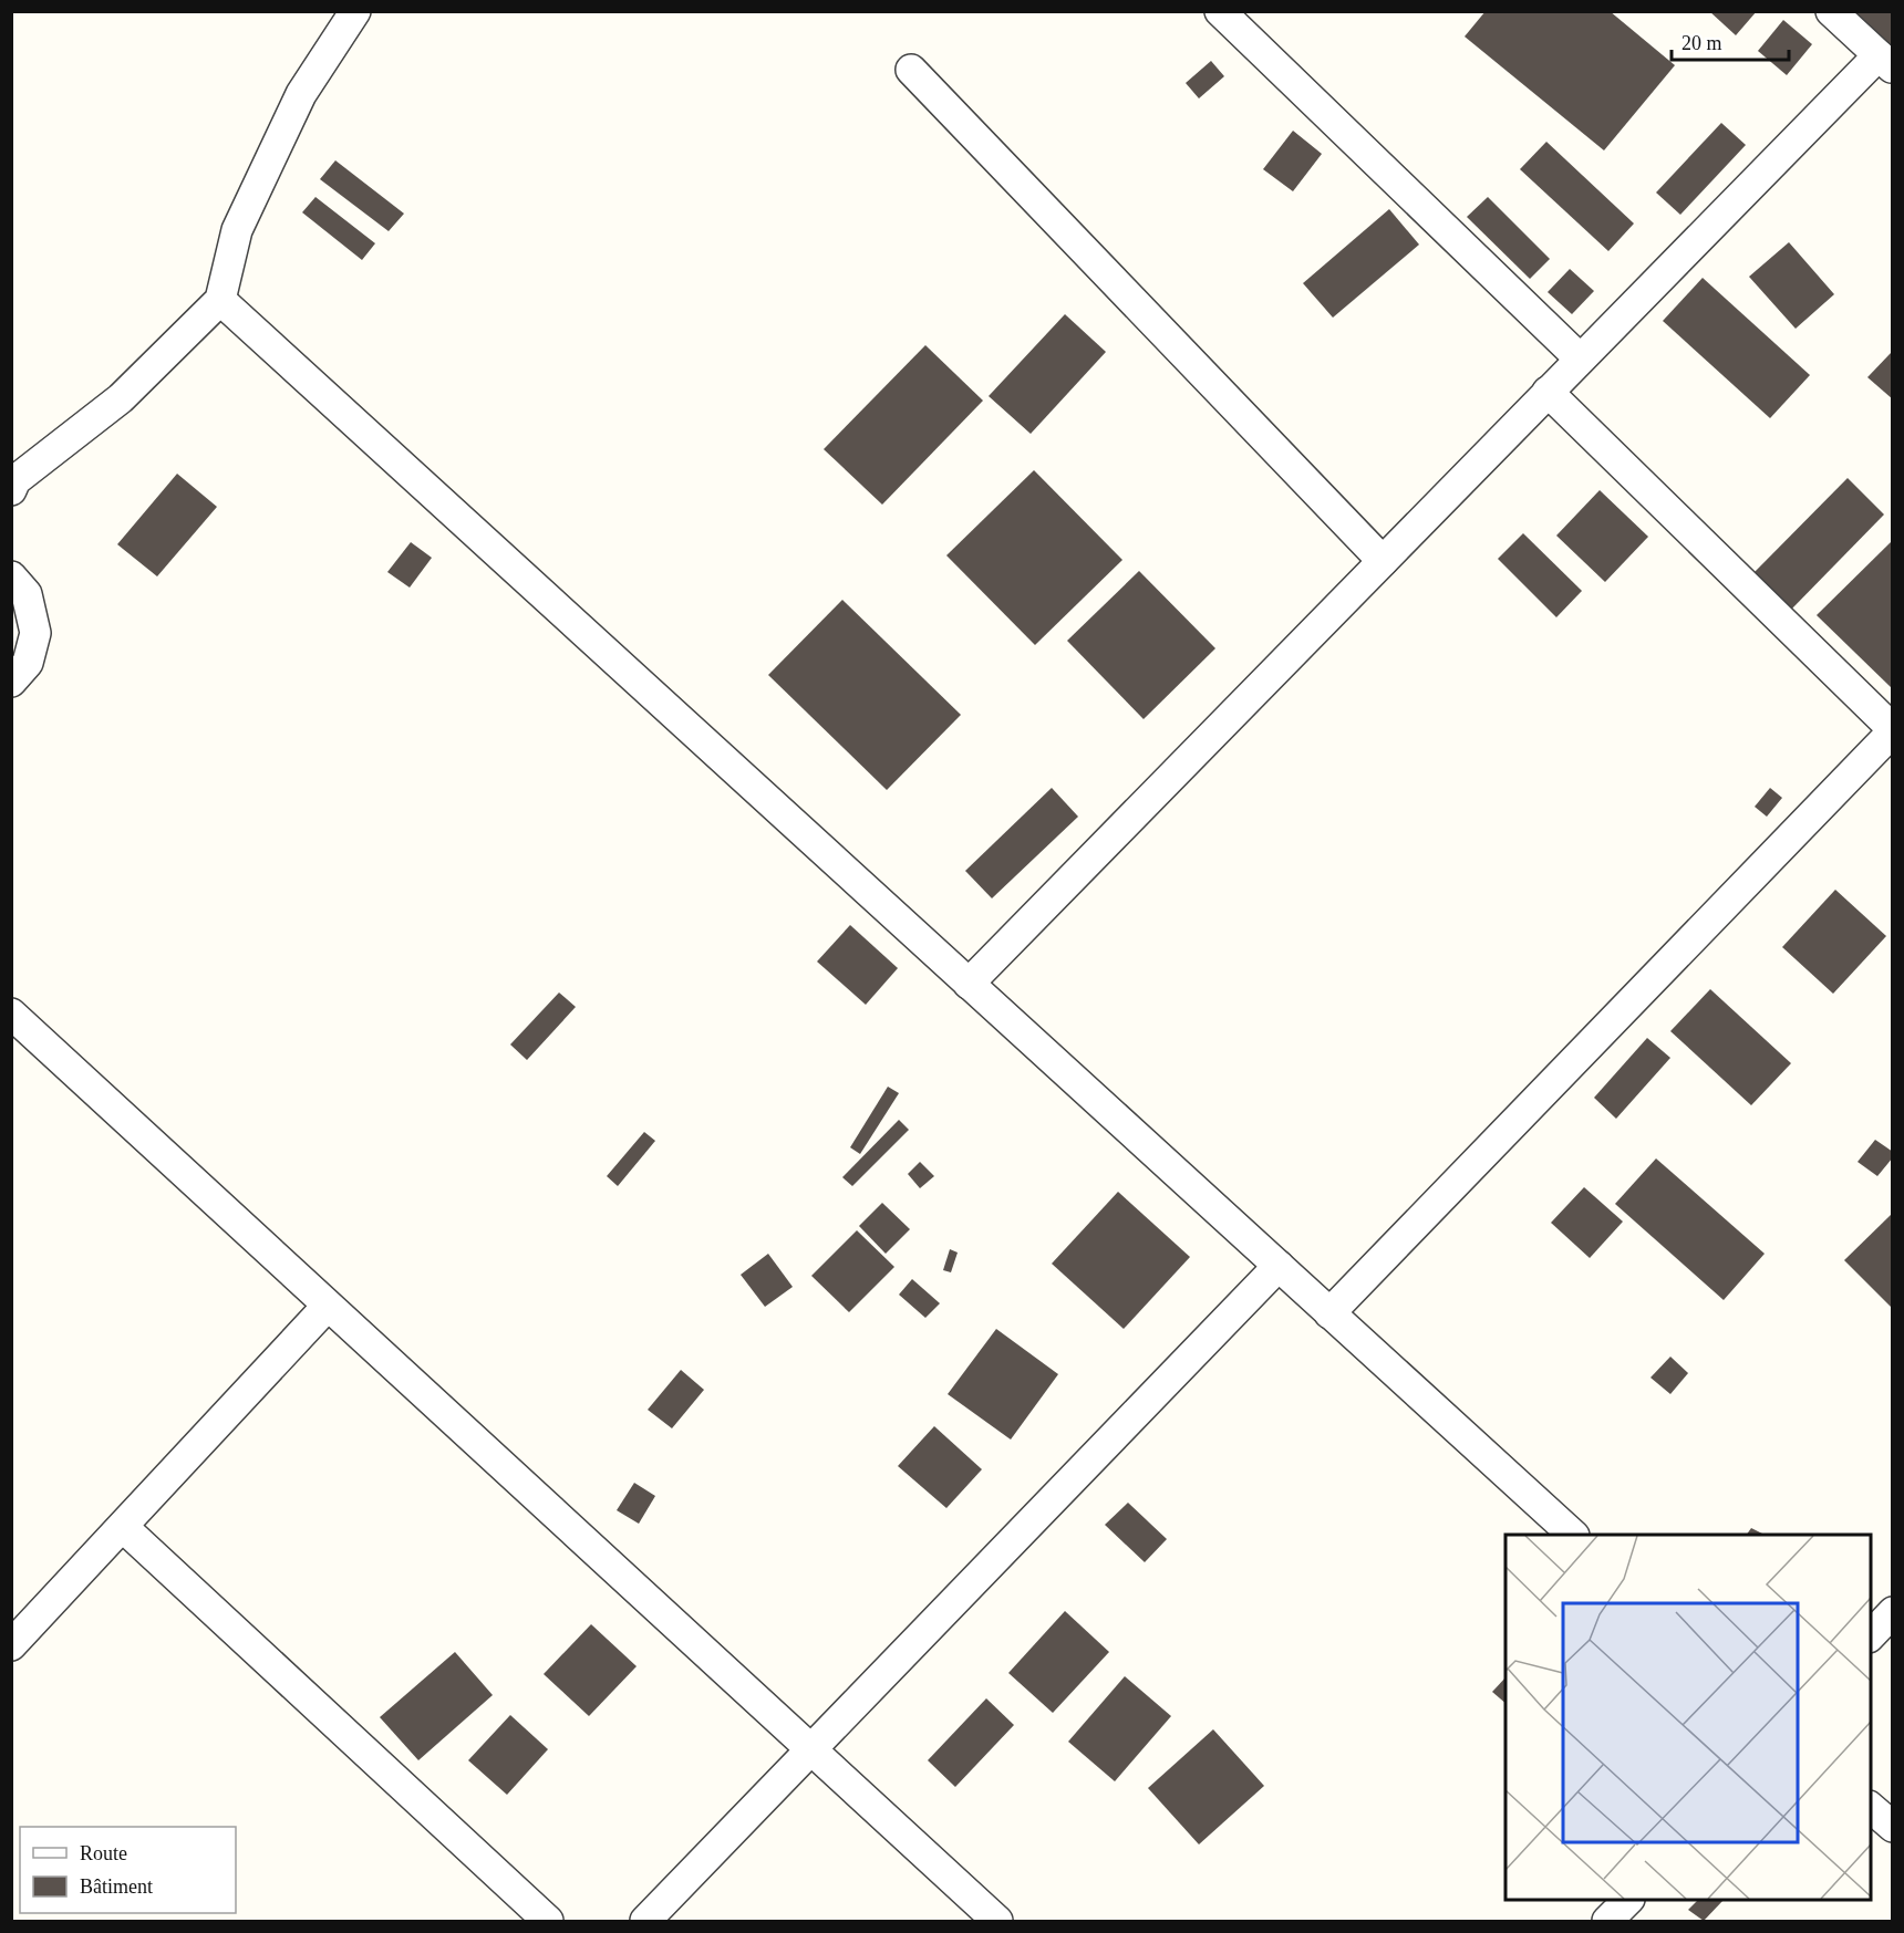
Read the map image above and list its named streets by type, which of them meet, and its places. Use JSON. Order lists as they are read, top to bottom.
{
  "legend": ["Route", "Bâtiment"],
  "scale_bar": "20 m"
}
